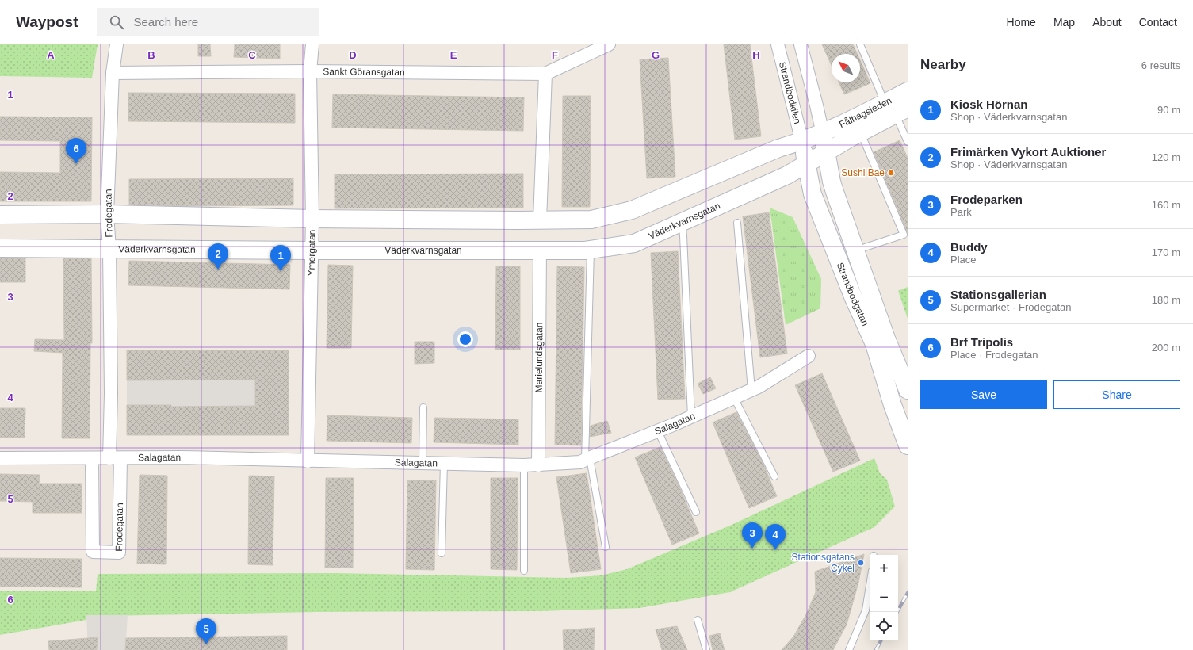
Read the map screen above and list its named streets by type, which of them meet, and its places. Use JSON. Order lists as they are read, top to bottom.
{
  "streets": {
    "main road": ["Fålhagsleden", "Väderkvarnsgatan", "Strandbodgatan"],
    "street": [
      "Sankt Göransgatan",
      "Strandbodkilen",
      "Frodegatan",
      "Ymergatan",
      "Marielundsgatan",
      "Salagatan"
    ]
  },
  "crossings": [
    ["Sankt Göransgatan", "Frodegatan"],
    ["Sankt Göransgatan", "Ymergatan"],
    ["Strandbodkilen", "Strandbodgatan"],
    ["Fålhagsleden", "Väderkvarnsgatan"],
    ["Fålhagsleden", "Strandbodgatan"],
    ["Frodegatan", "Väderkvarnsgatan"],
    ["Frodegatan", "Salagatan"],
    ["Väderkvarnsgatan", "Ymergatan"],
    ["Väderkvarnsgatan", "Strandbodgatan"],
    ["Väderkvarnsgatan", "Marielundsgatan"],
    ["Ymergatan", "Salagatan"],
    ["Marielundsgatan", "Salagatan"]
  ],
  "places": ["Sushi Bae", "Stationsgatans Cykel"],
  "north": "top left",
  "page": {
    "header": "Waypost",
    "search": "Search here",
    "nav": [
      "Home",
      "Map",
      "About",
      "Contact"
    ],
    "heading": ["Nearby", "6 results"],
    "list": [
      {
        "mark": "1",
        "name": "Kiosk Hörnan",
        "note": "Shop · Väderkvarnsgatan",
        "value": "90 m"
      },
      {
        "mark": "2",
        "name": "Frimärken Vykort Auktioner",
        "note": "Shop · Väderkvarnsgatan",
        "value": "120 m"
      },
      {
        "mark": "3",
        "name": "Frodeparken",
        "note": "Park",
        "value": "160 m"
      },
      {
        "mark": "4",
        "name": "Buddy",
        "note": "Place",
        "value": "170 m"
      },
      {
        "mark": "5",
        "name": "Stationsgallerian",
        "note": "Supermarket · Frodegatan",
        "value": "180 m"
      },
      {
        "mark": "6",
        "name": "Brf Tripolis",
        "note": "Place · Frodegatan",
        "value": "200 m"
      }
    ],
    "pins": [
      "6",
      "2",
      "1",
      "3",
      "4",
      "5"
    ],
    "buttons": ["Save", "Share"],
    "map_buttons": ["+", "−"]
  },
  "grid": {
    "columns": [
      "A",
      "B",
      "C",
      "D",
      "E",
      "F",
      "G",
      "H"
    ],
    "rows": [
      "1",
      "2",
      "3",
      "4",
      "5",
      "6"
    ]
  }
}
